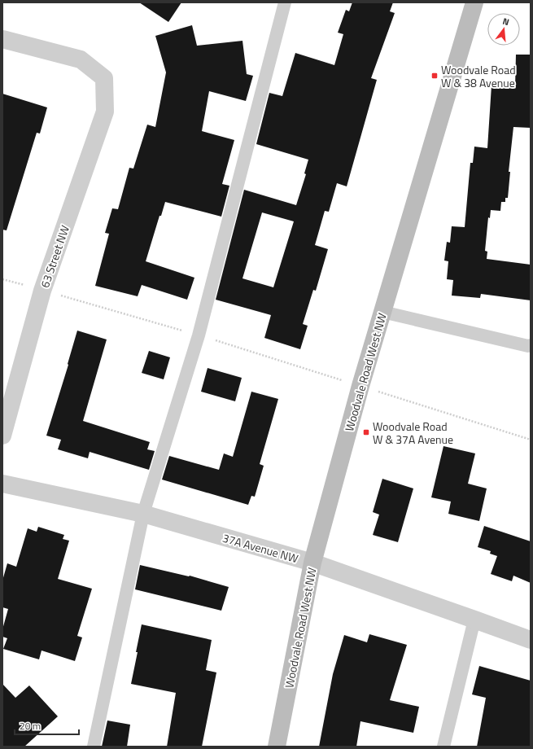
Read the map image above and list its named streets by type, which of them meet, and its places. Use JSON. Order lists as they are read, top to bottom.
{
  "streets": {
    "street": ["63 Street NW", "Woodvale Road West NW", "37A Avenue NW"]
  },
  "crossings": [
    ["Woodvale Road West NW", "37A Avenue NW"]
  ],
  "places": {
    "transit": ["Woodvale Road W & 38 Avenue", "Woodvale Road W & 37A Avenue"]
  },
  "scale_bar": "20 m",
  "north": "top"
}
